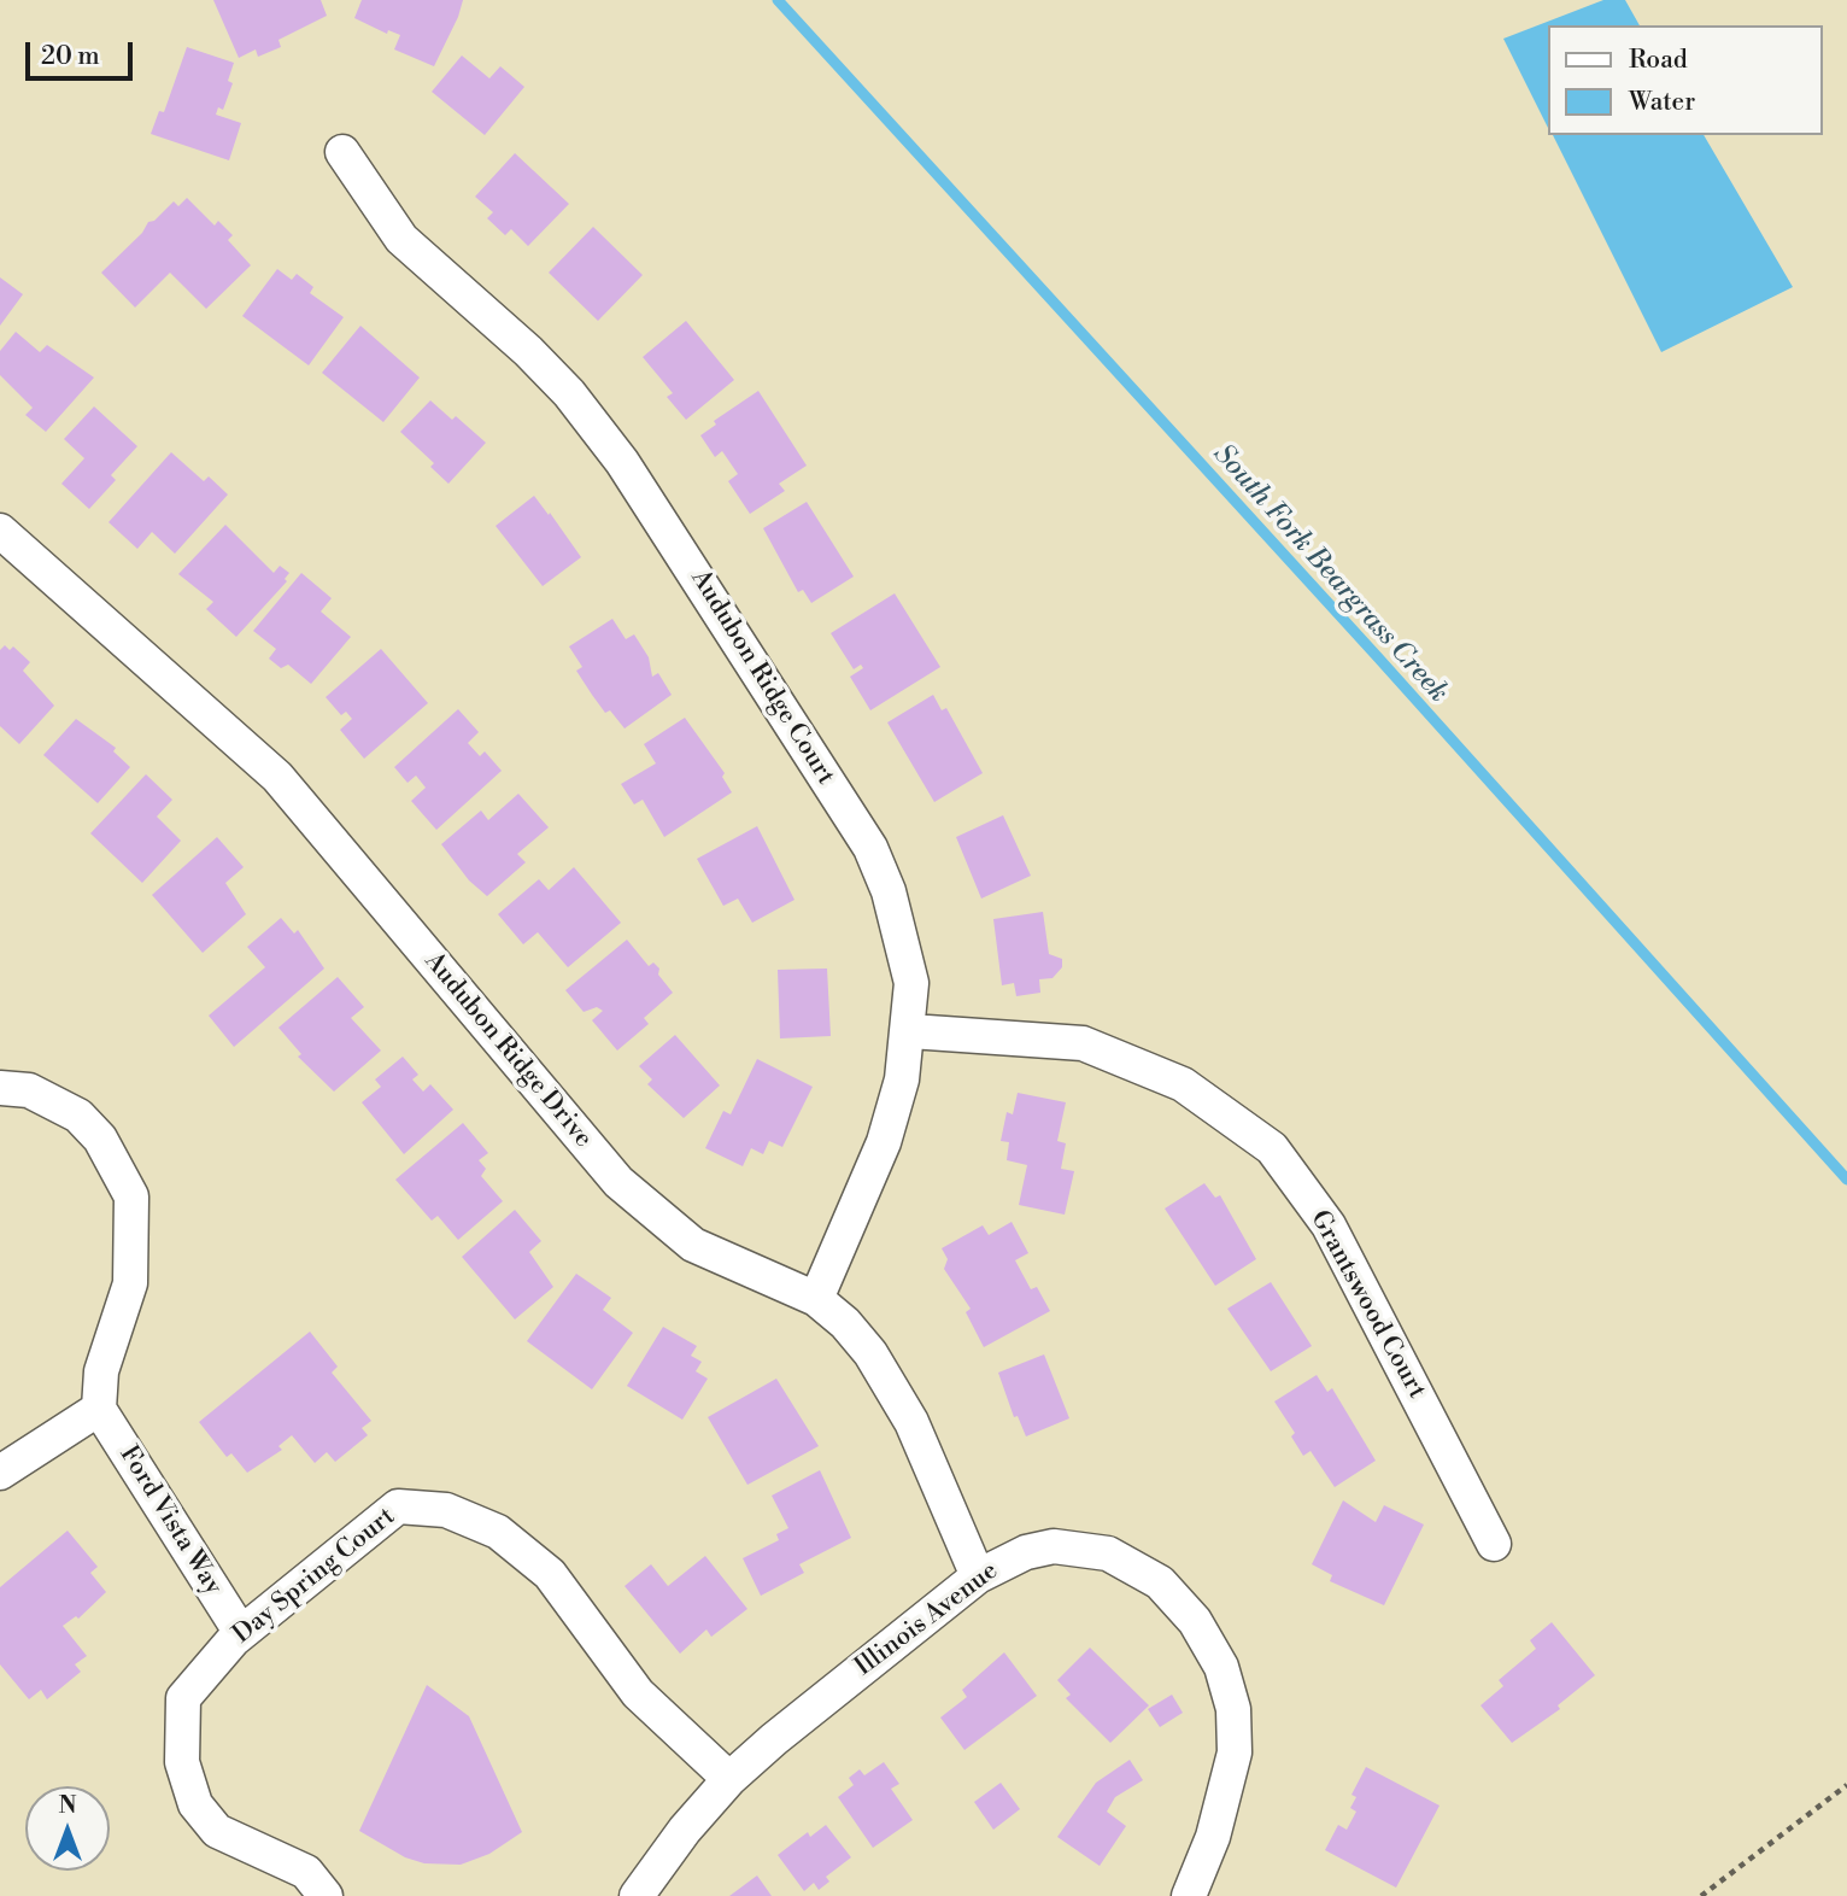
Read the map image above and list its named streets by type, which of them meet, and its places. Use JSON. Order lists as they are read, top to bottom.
{
  "streets": {
    "street": [
      "Audubon Ridge Court",
      "Audubon Ridge Drive",
      "Grantswood Court",
      "Ford Vista Way",
      "Day Spring Court",
      "Illinois Avenue"
    ]
  },
  "crossings": [
    ["Audubon Ridge Court", "Audubon Ridge Drive"],
    ["Audubon Ridge Court", "Grantswood Court"],
    ["Audubon Ridge Drive", "Illinois Avenue"],
    ["Ford Vista Way", "Day Spring Court"],
    ["Day Spring Court", "Illinois Avenue"]
  ],
  "water": ["South Fork Beargrass Creek"],
  "legend": ["Road", "Water"],
  "scale_bar": "20 m",
  "north": "top"
}
